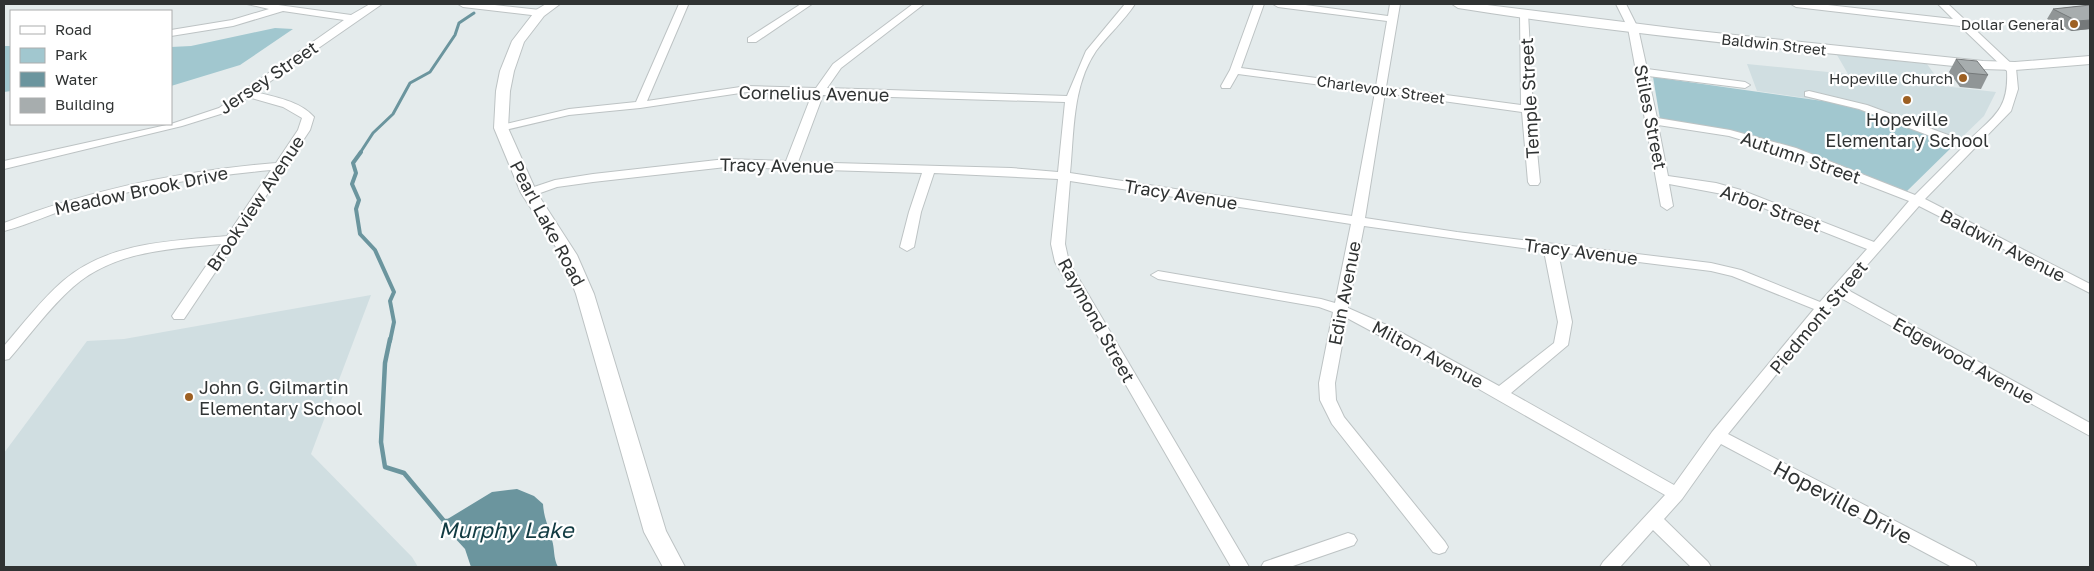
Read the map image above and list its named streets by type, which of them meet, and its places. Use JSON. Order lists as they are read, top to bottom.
{
  "streets": {
    "main road": ["Baldwin Street", "Pearl Lake Road"],
    "street": [
      "Jersey Street",
      "Charlevoux Street",
      "Cornelius Avenue",
      "Temple Street",
      "Stiles Street",
      "Autumn Street",
      "Tracy Avenue",
      "Meadow Brook Drive",
      "Brookview Avenue",
      "Arbor Street",
      "Baldwin Avenue",
      "Edin Avenue",
      "Piedmont Street",
      "Raymond Street",
      "Milton Avenue",
      "Edgewood Avenue",
      "Hopeville Drive"
    ]
  },
  "crossings": [
    ["Baldwin Street", "Temple Street"],
    ["Baldwin Street", "Stiles Street"],
    ["Baldwin Street", "Piedmont Street"],
    ["Jersey Street", "Brookview Avenue"],
    ["Charlevoux Street", "Temple Street"],
    ["Charlevoux Street", "Edin Avenue"],
    ["Cornelius Avenue", "Pearl Lake Road"],
    ["Cornelius Avenue", "Raymond Street"],
    ["Stiles Street", "Autumn Street"],
    ["Stiles Street", "Arbor Street"],
    ["Autumn Street", "Baldwin Avenue"],
    ["Autumn Street", "Piedmont Street"],
    ["Tracy Avenue", "Pearl Lake Road"],
    ["Tracy Avenue", "Edin Avenue"],
    ["Tracy Avenue", "Piedmont Street"],
    ["Tracy Avenue", "Raymond Street"],
    ["Meadow Brook Drive", "Brookview Avenue"],
    ["Arbor Street", "Piedmont Street"],
    ["Baldwin Avenue", "Piedmont Street"],
    ["Edin Avenue", "Milton Avenue"],
    ["Piedmont Street", "Milton Avenue"],
    ["Piedmont Street", "Edgewood Avenue"],
    ["Piedmont Street", "Hopeville Drive"]
  ],
  "water": ["Murphy Lake"],
  "places": [
    "Dollar General",
    "Hopeville Church",
    "Hopeville Elementary School",
    "John G. Gilmartin Elementary School"
  ],
  "legend": [
    "Road",
    "Park",
    "Water",
    "Building"
  ]
}
